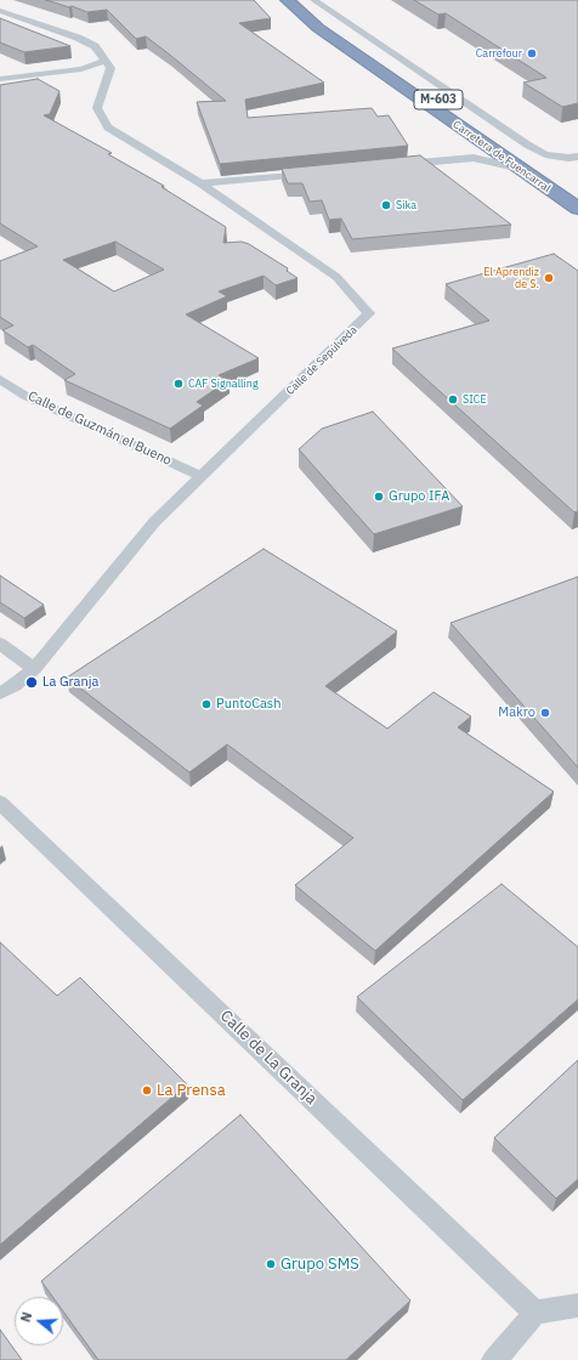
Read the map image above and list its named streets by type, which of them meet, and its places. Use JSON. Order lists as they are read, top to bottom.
{
  "streets": {
    "highway": ["M-603", "Carretera de Fuencarral"],
    "street": ["Calle de Sepúlveda", "Calle de Guzmán el Bueno", "Calle de La Granja"]
  },
  "crossings": [
    ["Calle de Sepúlveda", "Calle de Guzmán el Bueno"]
  ],
  "places": [
    "Carrefour",
    "Sika",
    "El Aprendiz de S.",
    "CAF Signalling",
    "SICE",
    "Grupo IFA",
    "La Granja",
    "PuntoCash",
    "Makro",
    "La Prensa",
    "Grupo SMS"
  ],
  "north": "left"
}
